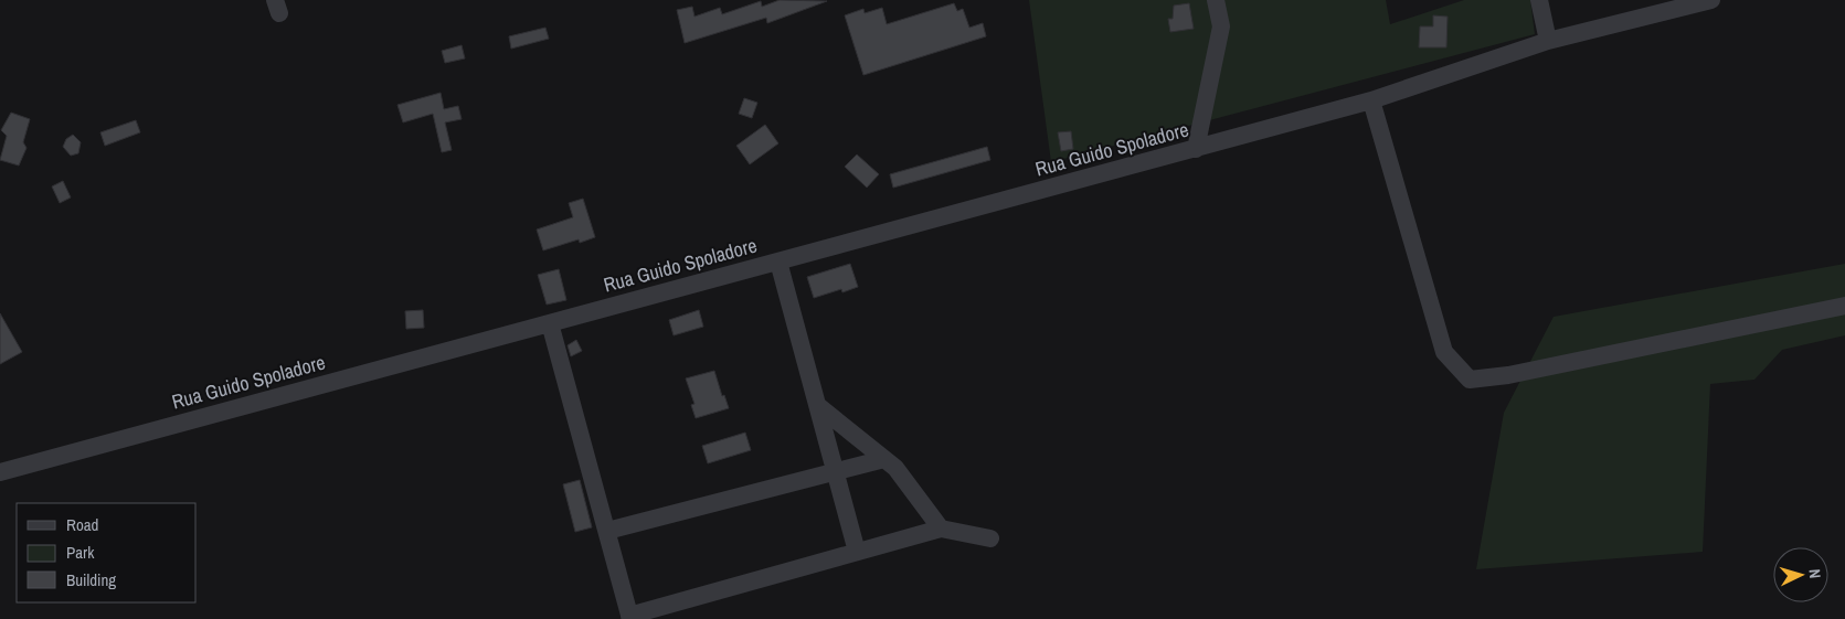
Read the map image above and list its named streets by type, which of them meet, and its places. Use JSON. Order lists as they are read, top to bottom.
{
  "streets": {
    "street": ["Rua Guido Spoladore"]
  },
  "legend": ["Road", "Park", "Building"],
  "north": "right"
}
